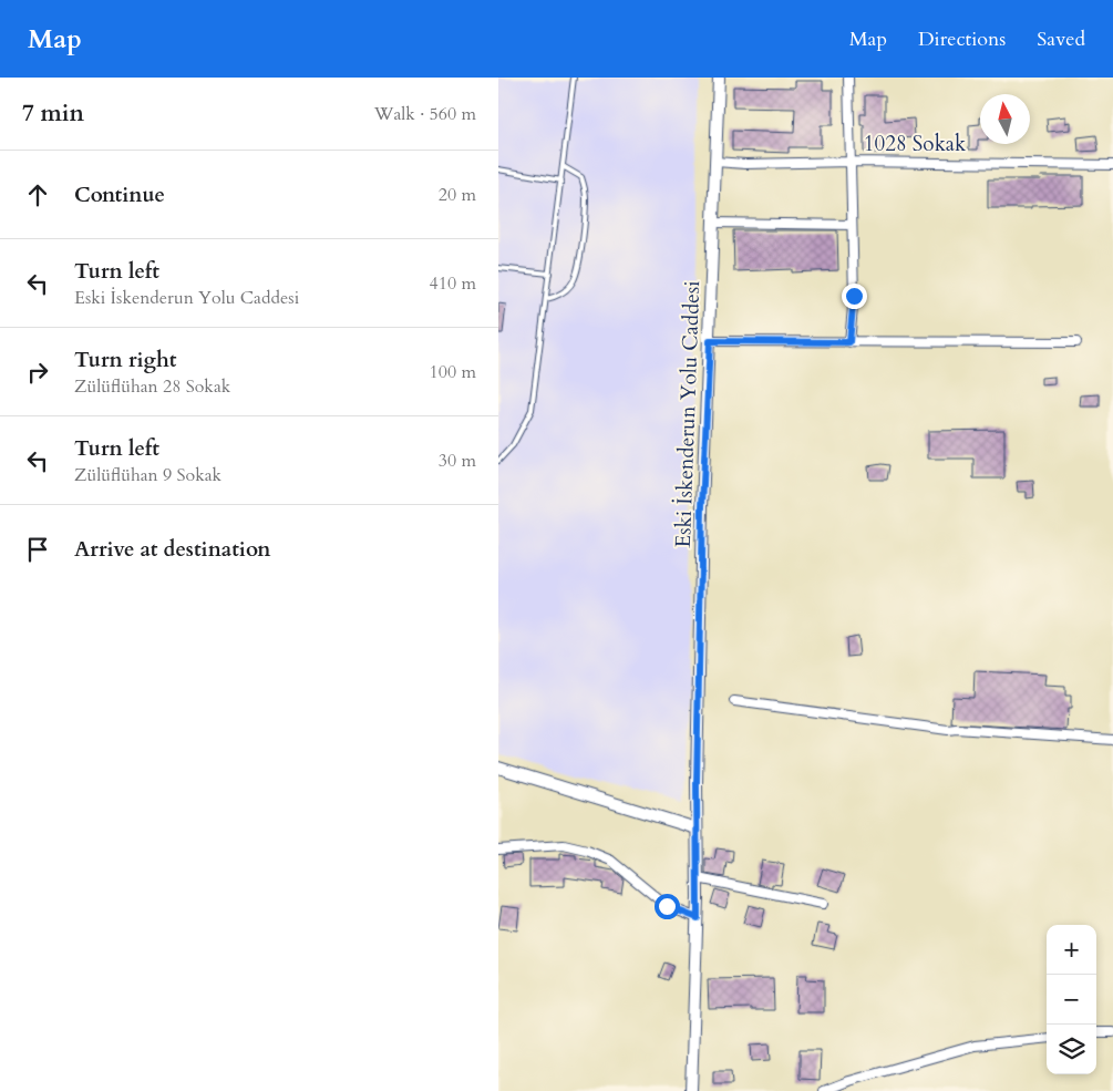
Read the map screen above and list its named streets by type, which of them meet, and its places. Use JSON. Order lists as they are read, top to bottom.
{
  "streets": {
    "street": ["1028 Sokak", "Eski İskenderun Yolu Caddesi"]
  },
  "crossings": [
    ["1028 Sokak", "Eski İskenderun Yolu Caddesi"]
  ],
  "north": "top",
  "page": {
    "header": "Map",
    "nav": ["Map", "Directions", "Saved"],
    "heading": ["7 min", "Walk · 560 m"],
    "list": [
      ["Continue", "20 m"],
      ["Turn left", "Eski İskenderun Yolu Caddesi", "410 m"],
      ["Turn right", "Zülüflühan 28 Sokak", "100 m"],
      ["Turn left", "Zülüflühan 9 Sokak", "30 m"],
      "Arrive at destination"
    ],
    "map_buttons": ["+", "−"]
  }
}
